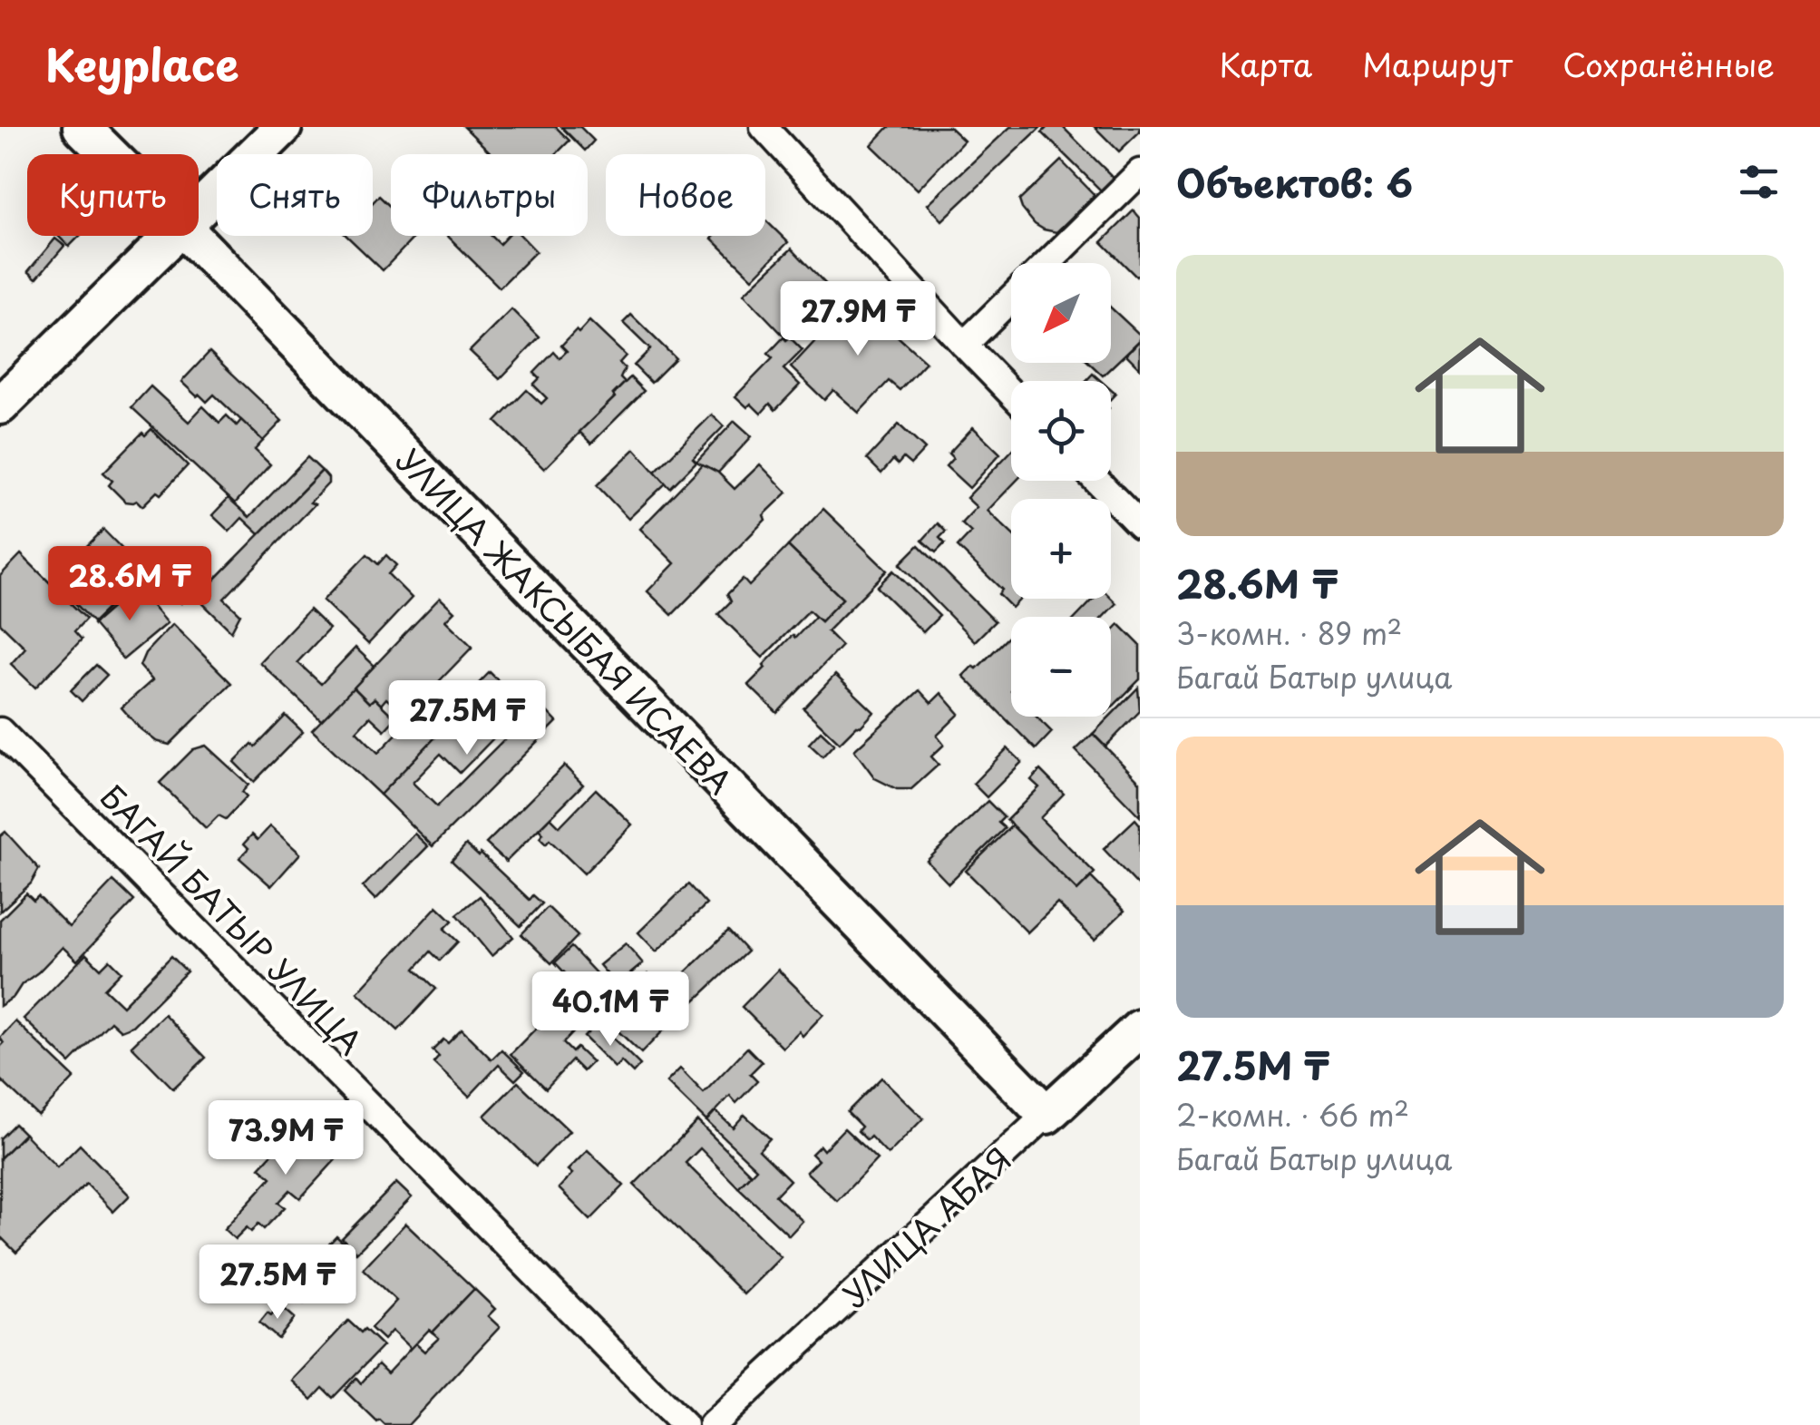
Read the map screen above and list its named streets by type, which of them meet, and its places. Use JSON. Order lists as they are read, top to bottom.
{
  "streets": {
    "street": ["УЛИЦА ЖАКСЫБАЯ ИСАЕВА", "БАГАЙ БАТЫР УЛИЦА", "УЛИЦА АБАЯ"]
  },
  "crossings": [
    ["УЛИЦА ЖАКСЫБАЯ ИСАЕВА", "УЛИЦА АБАЯ"]
  ],
  "north": "bottom left",
  "page": {
    "header": "Keyplace",
    "nav": ["Карта", "Маршрут", "Сохранённые"],
    "heading": "Объектов: 6",
    "chip": [
      "Купить",
      "Снять",
      "Фильтры",
      "Новое"
    ],
    "list": [
      {
        "name": "28.6M ₸",
        "note": "3-комн. · 89 m² · Багай Батыр улица"
      },
      {
        "name": "27.5M ₸",
        "note": "2-комн. · 66 m² · Багай Батыр улица"
      }
    ],
    "map_buttons": ["+", "−"],
    "price": [
      "27.9M ₸",
      "28.6M ₸",
      "27.5M ₸",
      "40.1M ₸",
      "73.9M ₸",
      "27.5M ₸"
    ]
  }
}
